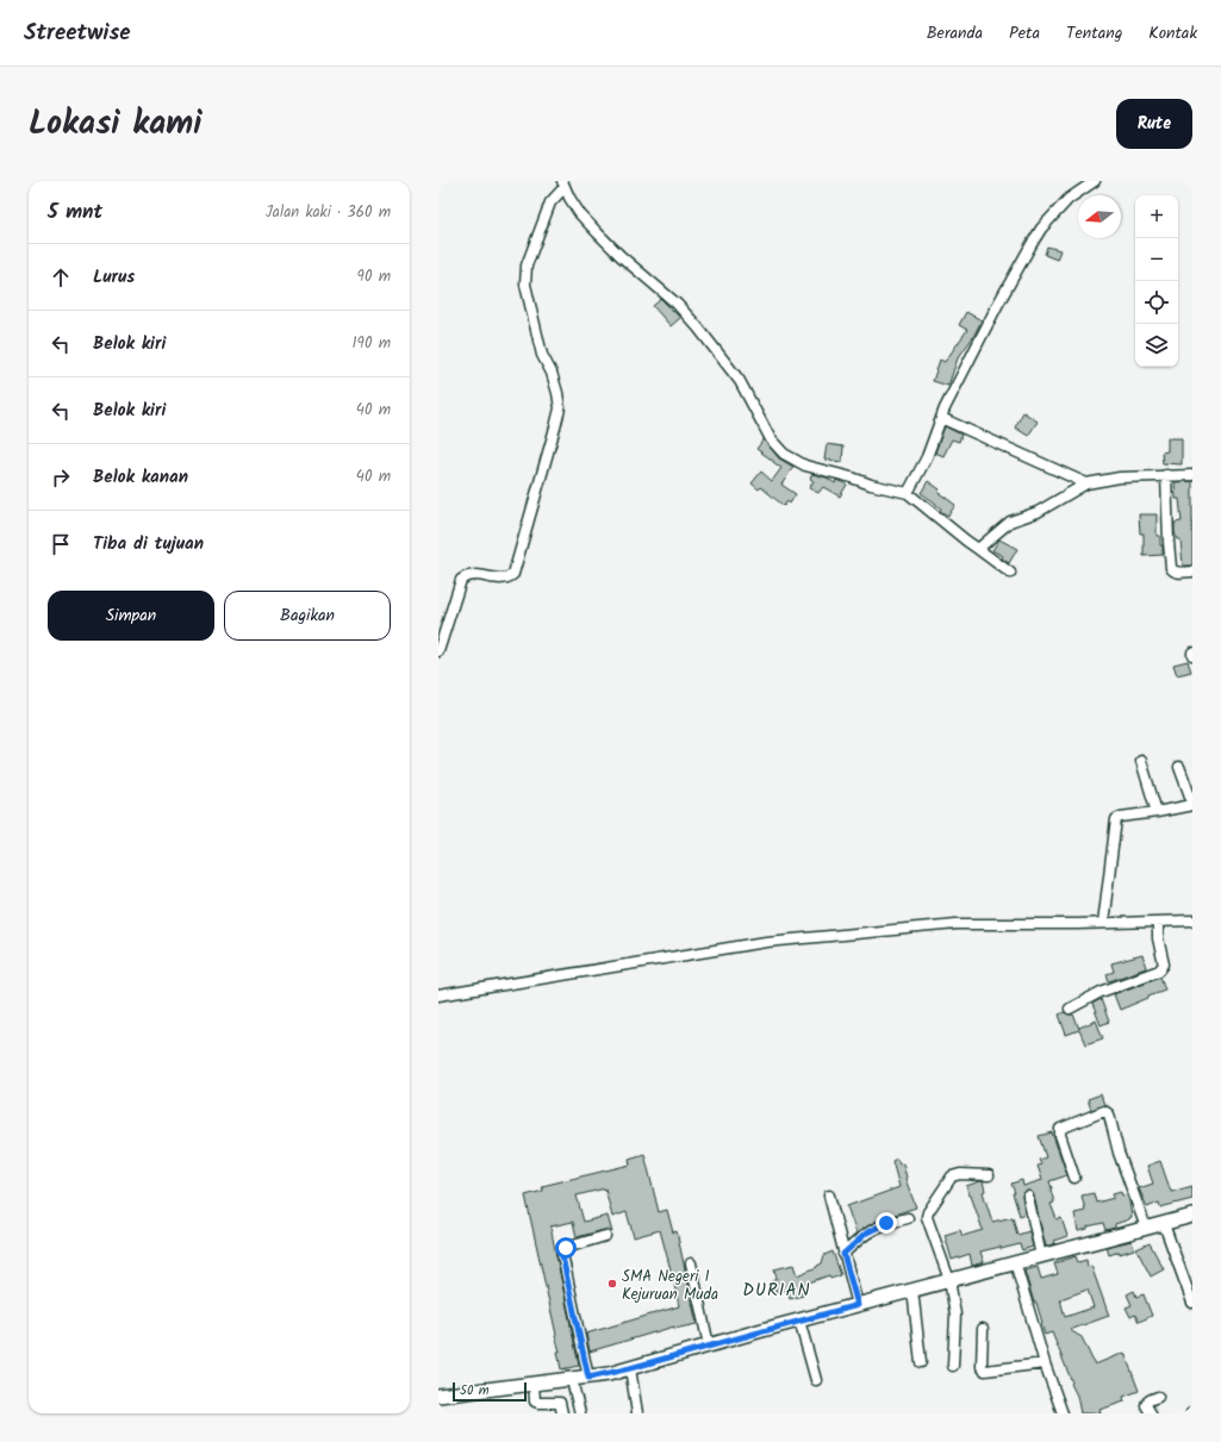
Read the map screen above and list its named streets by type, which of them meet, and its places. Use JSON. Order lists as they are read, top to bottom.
{
  "districts": ["DURIAN"],
  "places": ["SMA Negeri 1 Kejuruan Muda"],
  "scale_bar": "50 m",
  "north": "left",
  "page": {
    "header": "Streetwise",
    "nav": [
      "Beranda",
      "Peta",
      "Tentang",
      "Kontak"
    ],
    "title": "Lokasi kami",
    "buttons": [
      "Rute",
      ["Simpan", "Bagikan"]
    ],
    "heading": ["5 mnt", "Jalan kaki · 360 m"],
    "map_buttons": ["+", "−"],
    "list": [
      ["Lurus", "90 m"],
      ["Belok kiri", "190 m"],
      ["Belok kiri", "40 m"],
      ["Belok kanan", "40 m"],
      "Tiba di tujuan"
    ],
    "scale": "50 m"
  }
}
